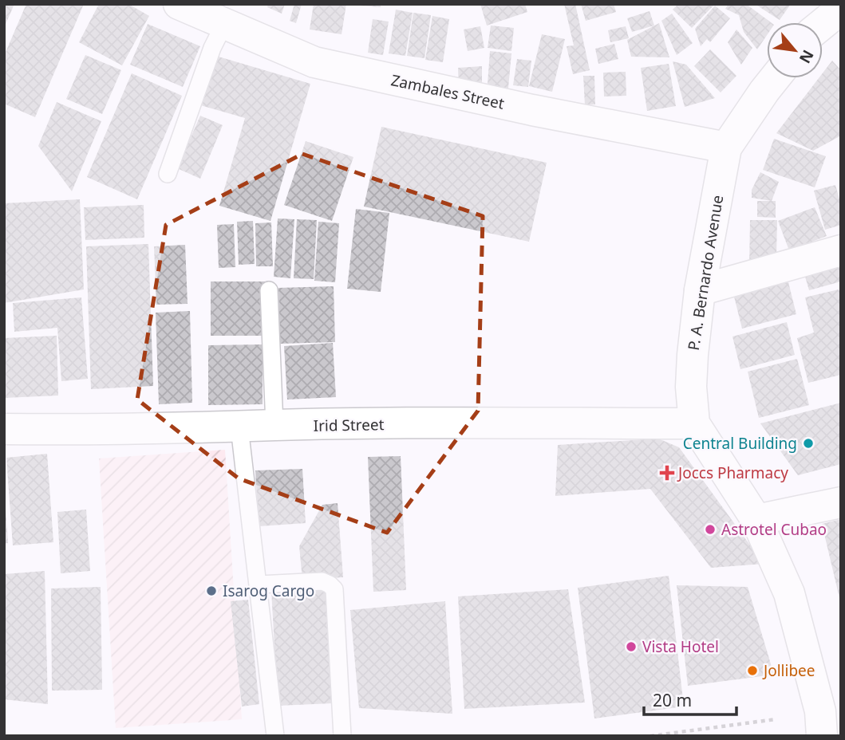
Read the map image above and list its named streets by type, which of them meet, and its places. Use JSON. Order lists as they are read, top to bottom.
{
  "streets": {
    "street": ["Zambales Street", "P. A. Bernardo Avenue", "Irid Street"]
  },
  "crossings": [
    ["Zambales Street", "P. A. Bernardo Avenue"],
    ["P. A. Bernardo Avenue", "Irid Street"]
  ],
  "places": {
    "other": [
      "Central Building",
      "Astrotel Cubao",
      "Isarog Cargo",
      "Vista Hotel",
      "Jollibee"
    ],
    "health": ["Joccs Pharmacy"]
  },
  "scale_bar": "20 m",
  "north": "bottom right"
}
